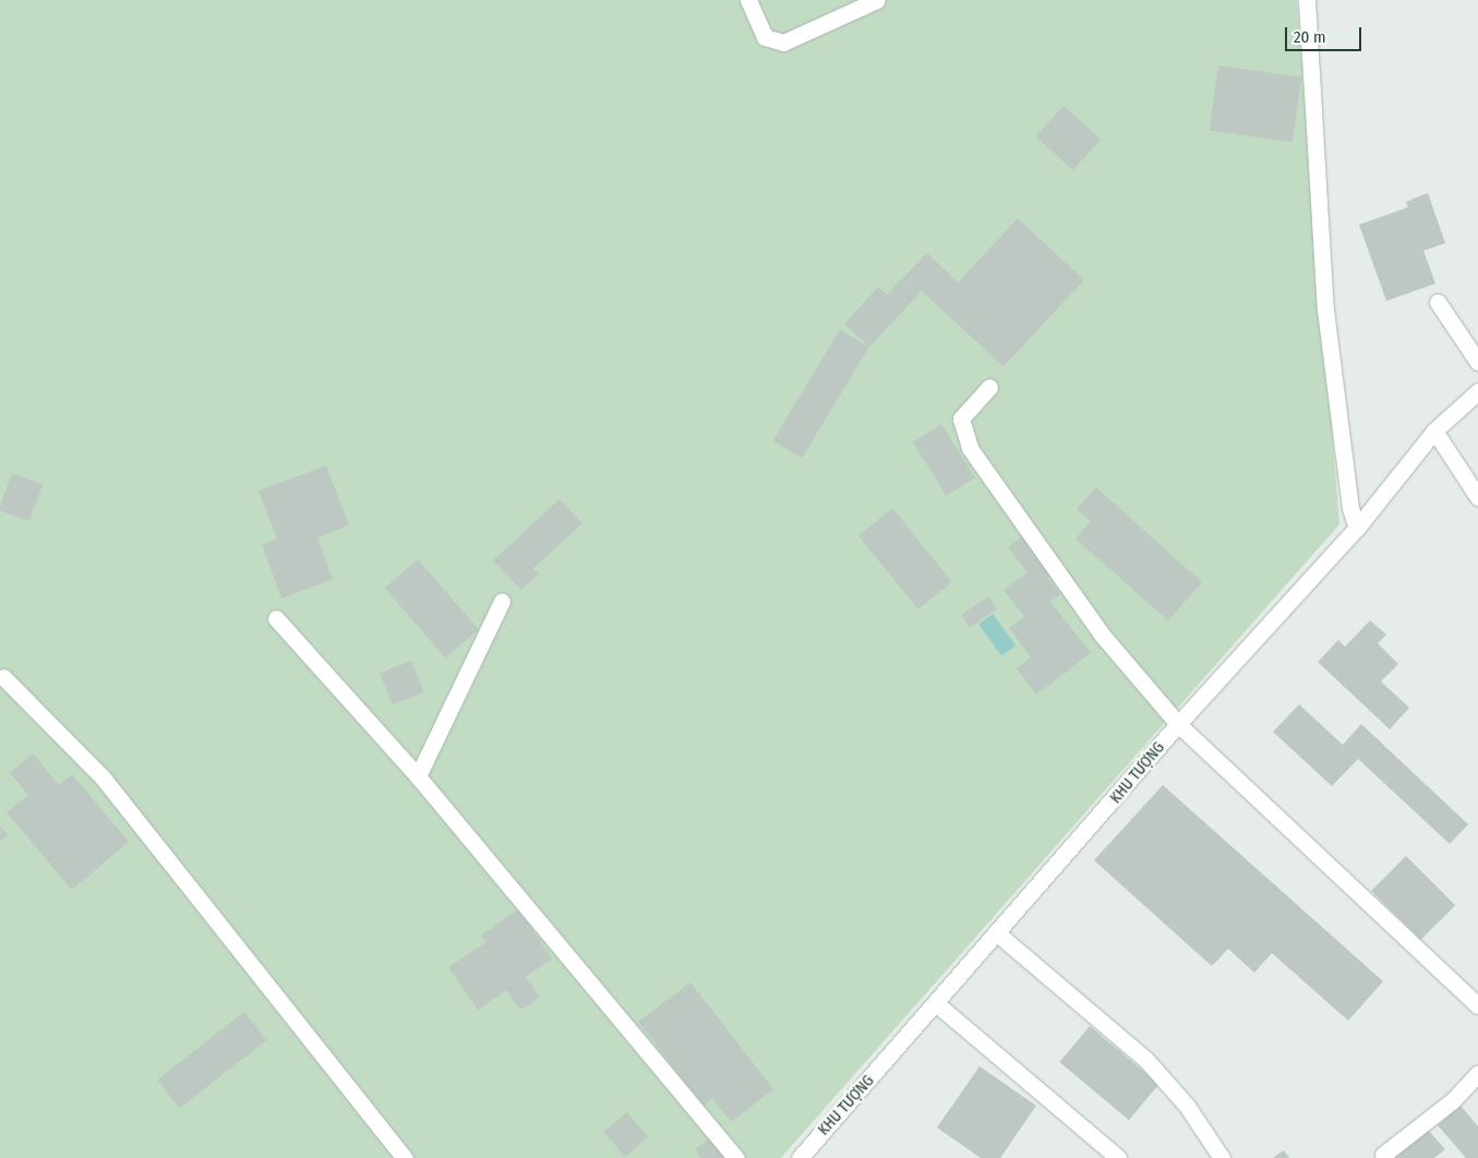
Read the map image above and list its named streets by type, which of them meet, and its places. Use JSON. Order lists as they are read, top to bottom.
{
  "streets": {
    "street": ["KHU TƯỢNG"]
  },
  "scale_bar": "20 m"
}
